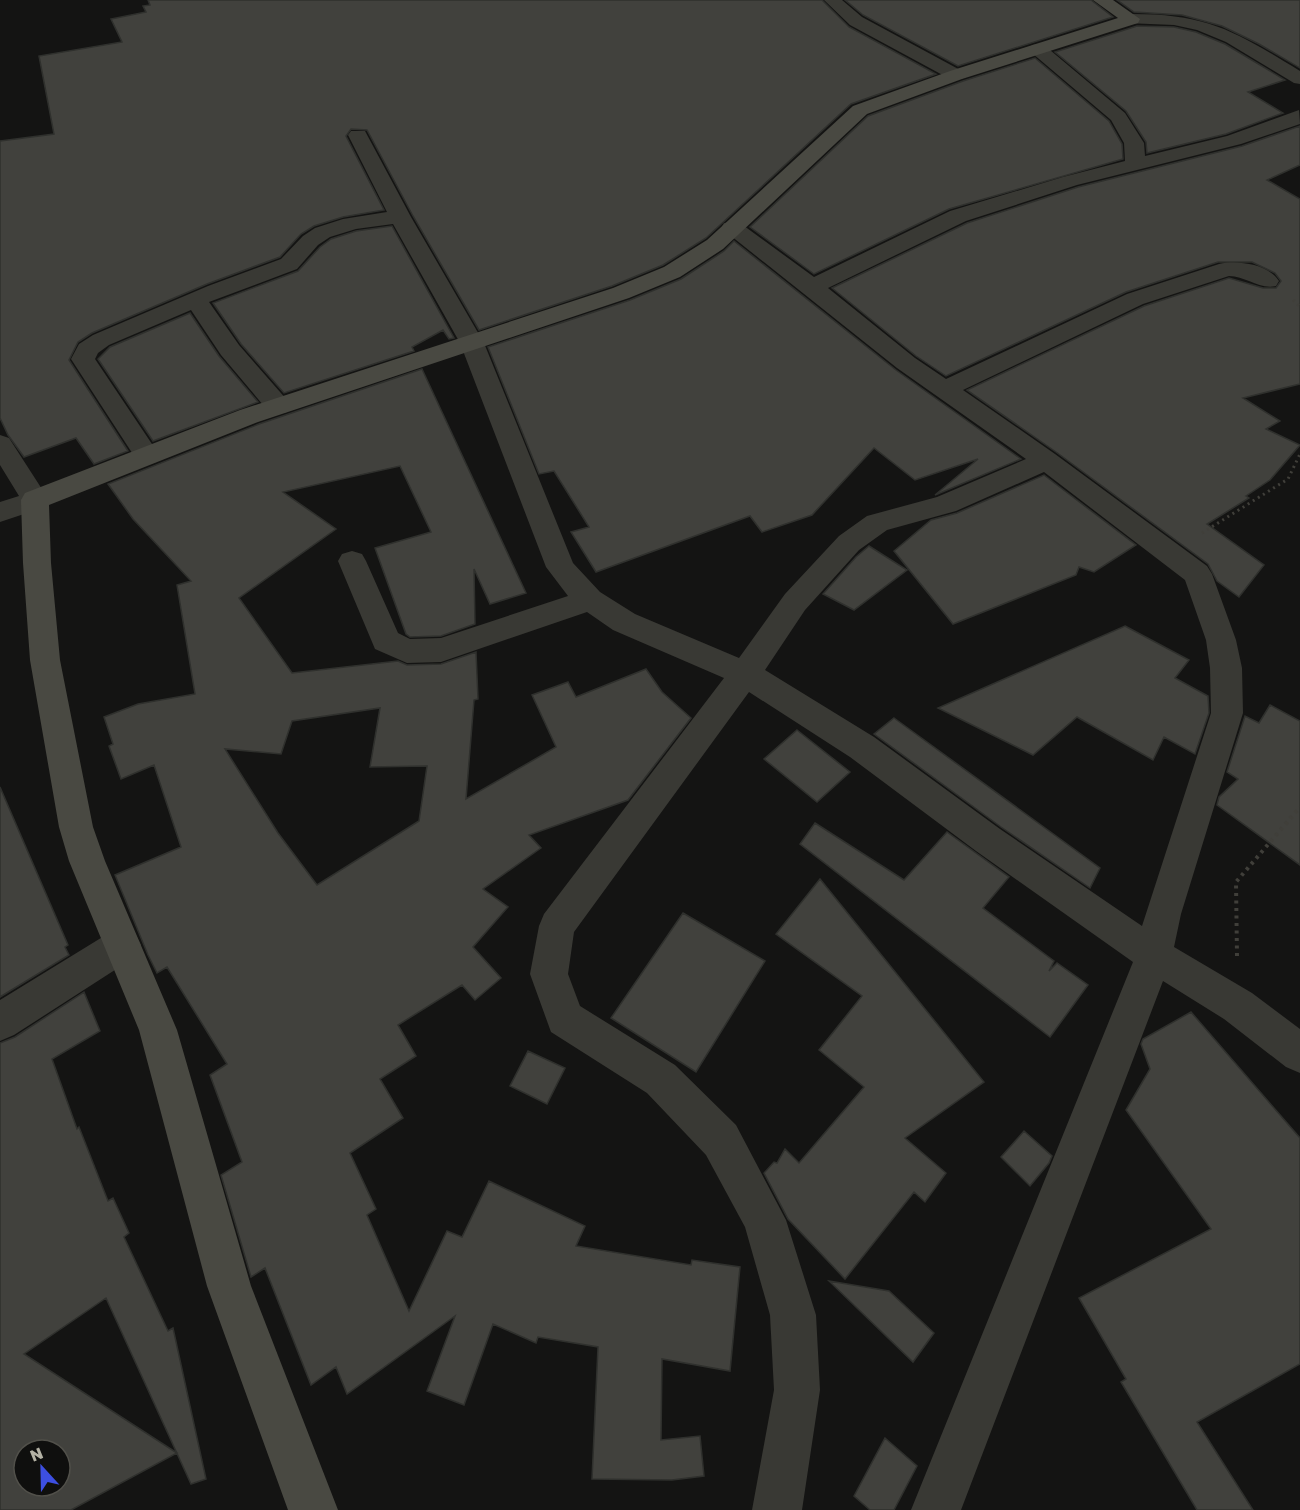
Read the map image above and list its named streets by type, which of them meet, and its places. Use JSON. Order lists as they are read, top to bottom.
{
  "north": "top"
}
